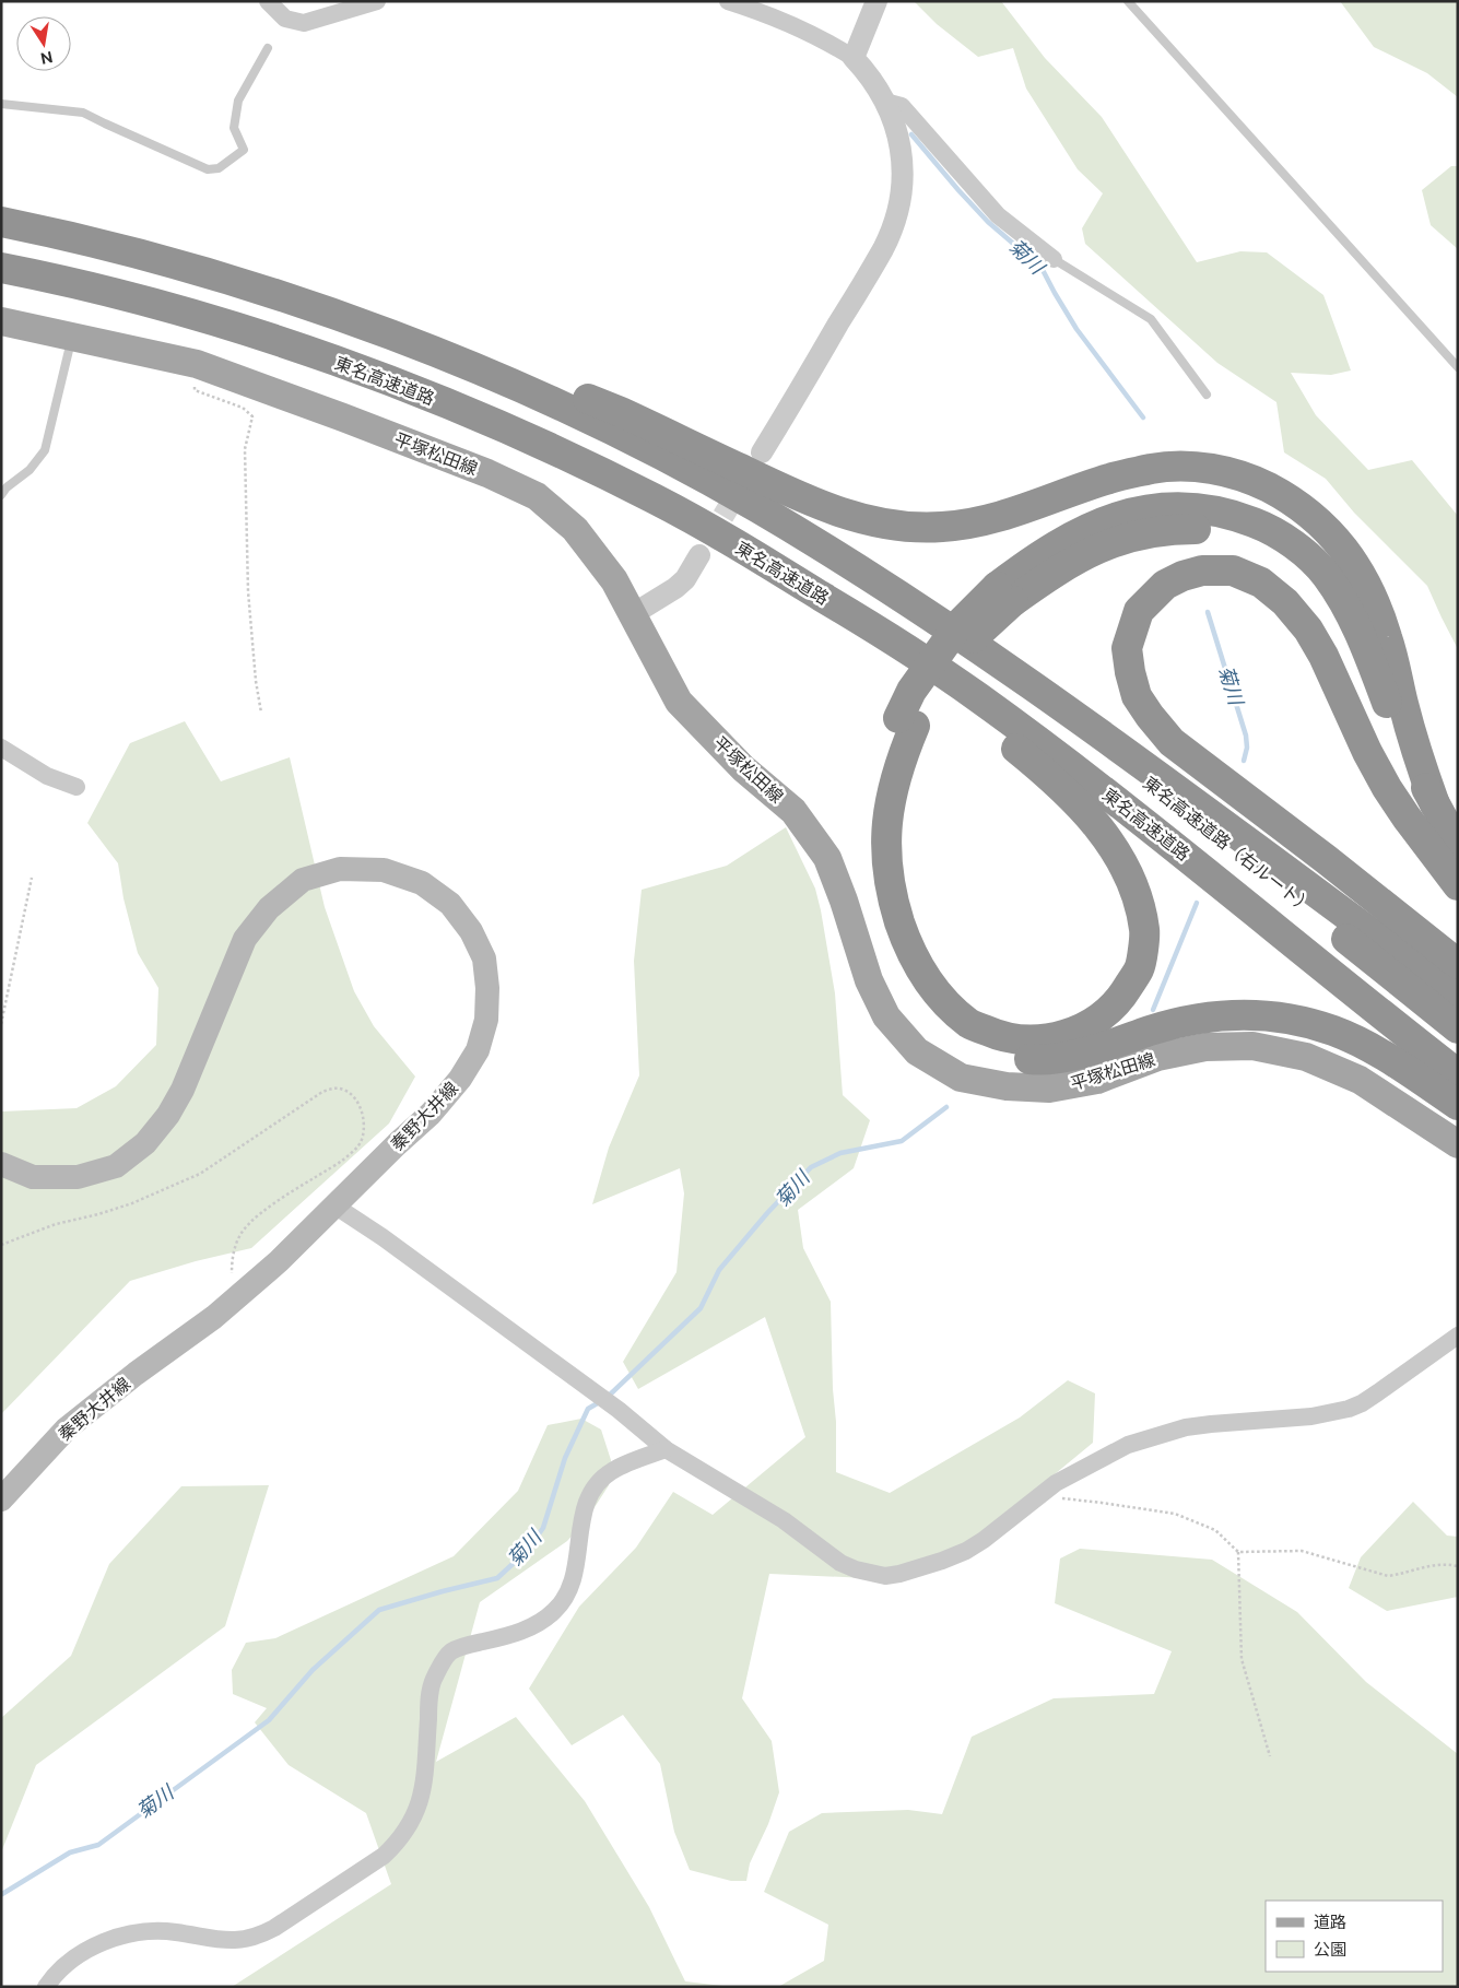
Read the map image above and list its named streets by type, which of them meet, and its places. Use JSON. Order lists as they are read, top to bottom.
{
  "streets": {
    "highway": ["東名高速道路", "東名高速道路（右ルート）"],
    "main road": ["平塚松田線", "秦野大井線"]
  },
  "water": ["菊川"],
  "legend": ["道路", "公園"],
  "north": "bottom"
}
